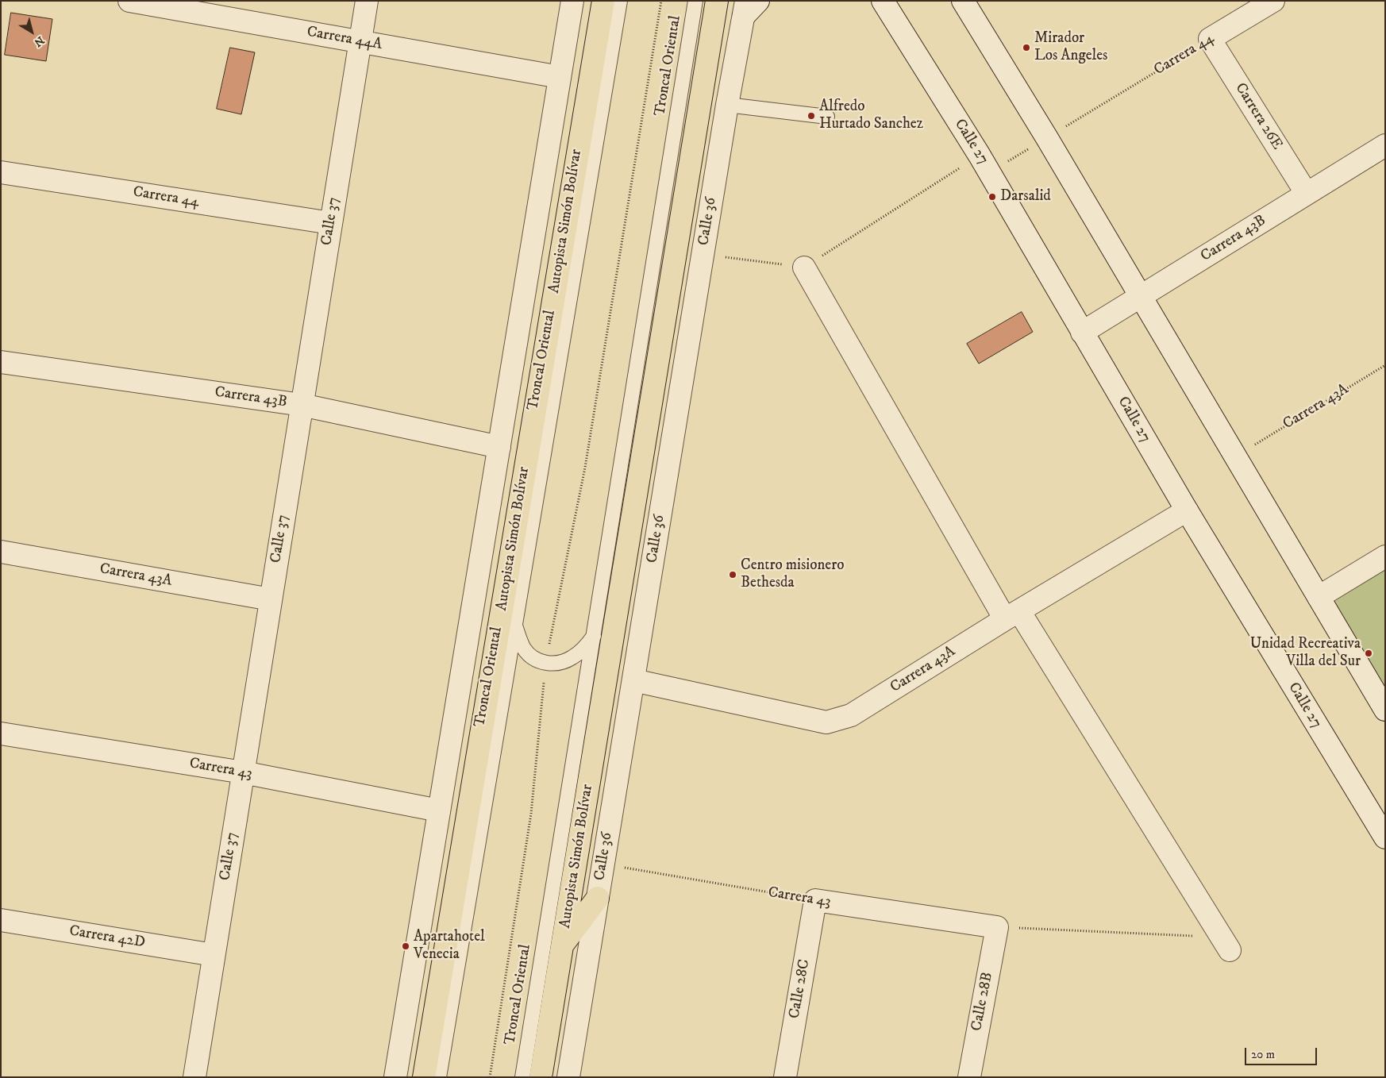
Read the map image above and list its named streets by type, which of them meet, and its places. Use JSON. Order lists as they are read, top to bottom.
{
  "streets": {
    "highway": ["Autopista Simón Bolívar"],
    "street": [
      "Carrera 44A",
      "Carrera 44",
      "Carrera 26E",
      "Calle 27",
      "Calle 37",
      "Calle 36",
      "Carrera 43B",
      "Carrera 43A",
      "Carrera 43",
      "Carrera 42D",
      "Calle 28C",
      "Calle 28B"
    ],
    "lane": ["Troncal Oriental"]
  },
  "crossings": [
    ["Carrera 44A", "Calle 37"],
    ["Carrera 44", "Carrera 26E"],
    ["Carrera 44", "Calle 37"],
    ["Carrera 26E", "Carrera 43B"],
    ["Calle 27", "Carrera 43B"],
    ["Calle 27", "Carrera 43A"],
    ["Calle 37", "Carrera 43B"],
    ["Calle 37", "Carrera 43A"],
    ["Calle 37", "Carrera 43"],
    ["Calle 37", "Carrera 42D"],
    ["Calle 36", "Carrera 43A"],
    ["Calle 36", "Carrera 43"],
    ["Carrera 43", "Calle 28C"],
    ["Carrera 43", "Calle 28B"]
  ],
  "places": [
    "Mirador Los Angeles",
    "Alfredo Hurtado Sanchez",
    "Darsalid",
    "Centro misionero Bethesda",
    "Unidad Recreativa Villa del Sur",
    "Apartahotel Venecia"
  ],
  "scale_bar": "20 m",
  "north": "bottom right"
}
